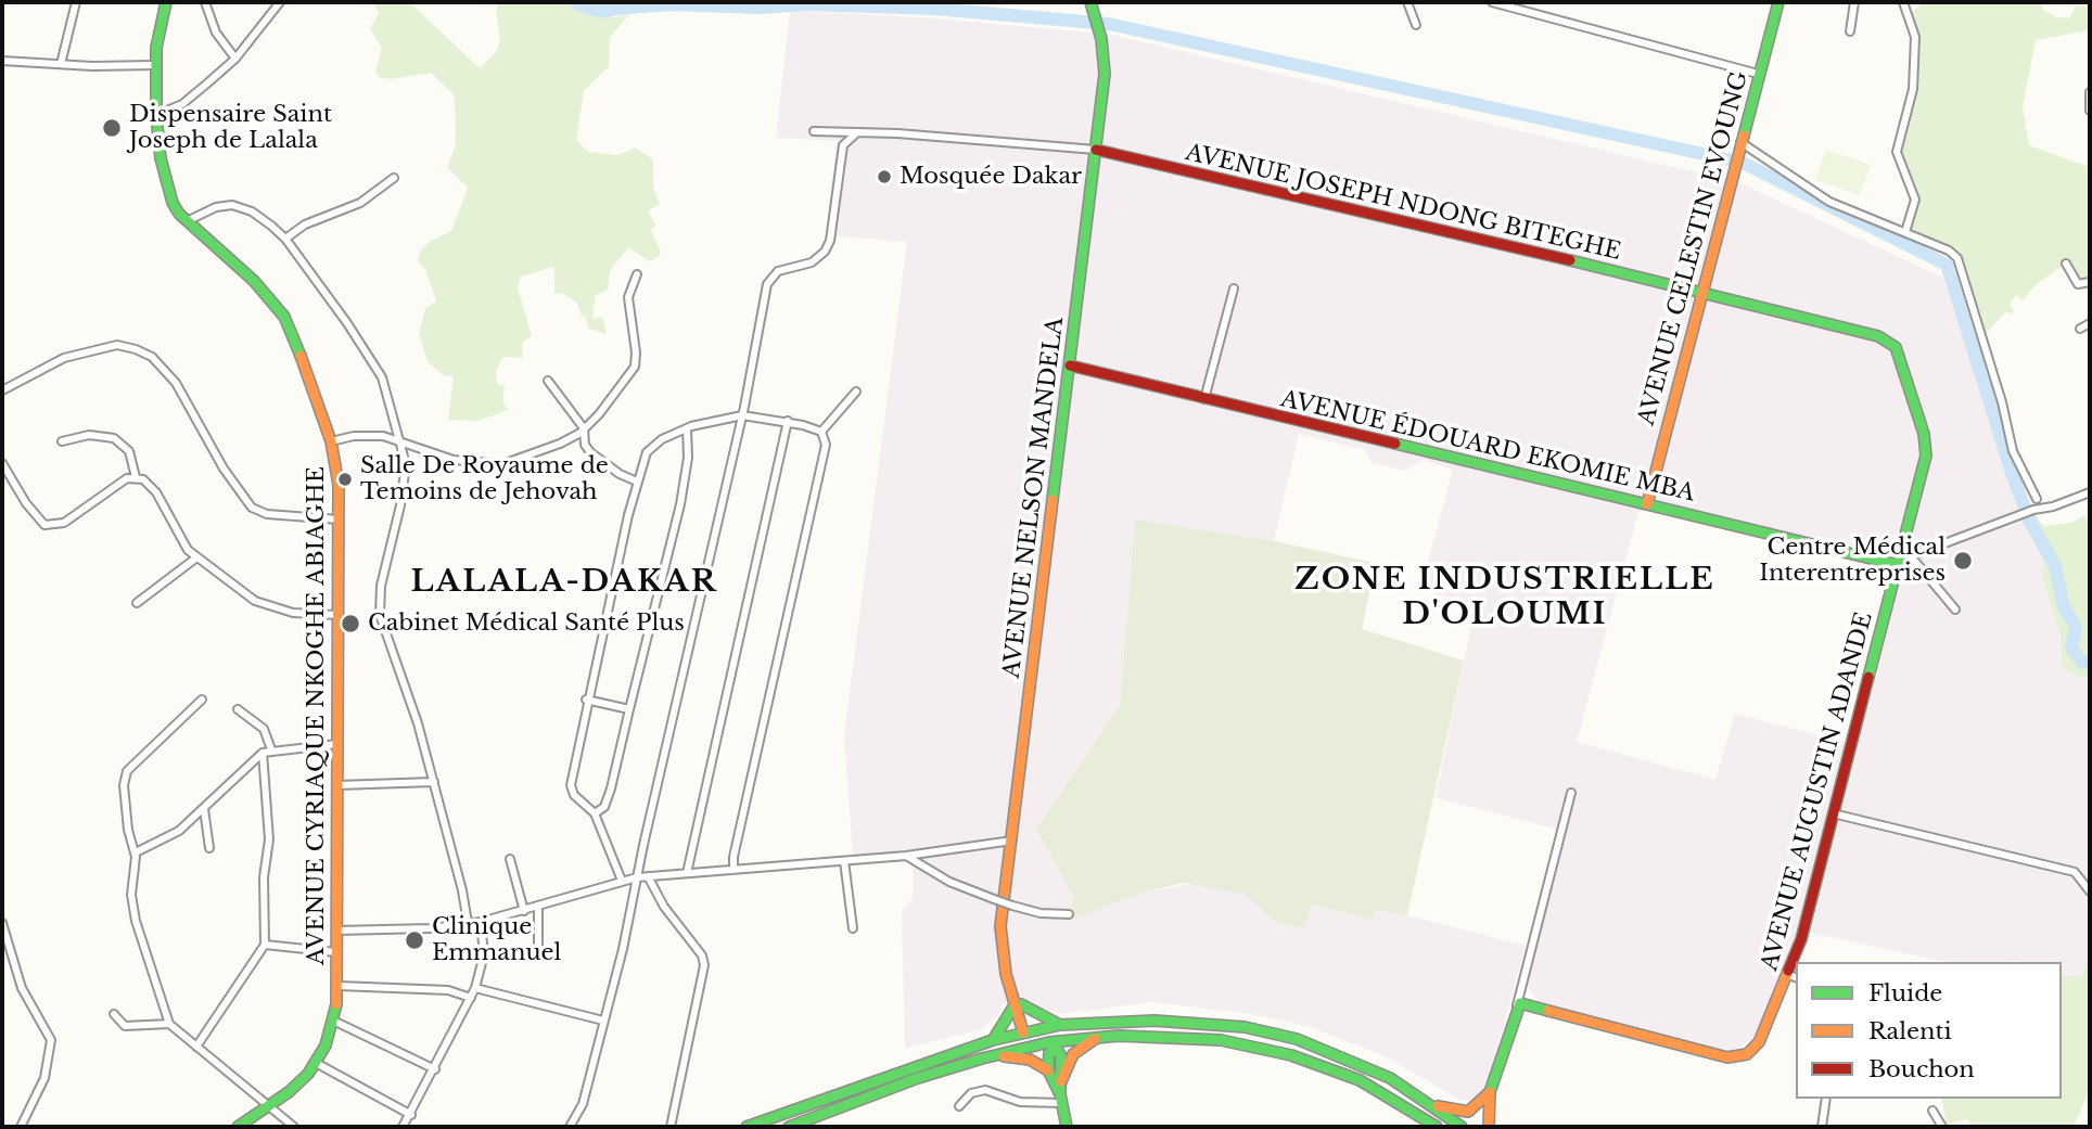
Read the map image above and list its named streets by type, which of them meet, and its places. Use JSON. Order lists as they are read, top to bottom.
{
  "streets": {
    "main road": [
      "AVENUE JOSEPH NDONG BITEGHE",
      "AVENUE CELESTIN EVOUNG",
      "AVENUE ÉDOUARD EKOMIE MBA",
      "AVENUE NELSON MANDELA",
      "AVENUE CYRIAQUE NKOGHE ABIAGHE",
      "AVENUE AUGUSTIN ADANDE"
    ]
  },
  "crossings": [
    ["AVENUE JOSEPH NDONG BITEGHE", "AVENUE CELESTIN EVOUNG"],
    ["AVENUE JOSEPH NDONG BITEGHE", "AVENUE ÉDOUARD EKOMIE MBA"],
    ["AVENUE JOSEPH NDONG BITEGHE", "AVENUE NELSON MANDELA"],
    ["AVENUE JOSEPH NDONG BITEGHE", "AVENUE AUGUSTIN ADANDE"],
    ["AVENUE CELESTIN EVOUNG", "AVENUE ÉDOUARD EKOMIE MBA"],
    ["AVENUE ÉDOUARD EKOMIE MBA", "AVENUE NELSON MANDELA"],
    ["AVENUE ÉDOUARD EKOMIE MBA", "AVENUE AUGUSTIN ADANDE"]
  ],
  "districts": ["ZONE INDUSTRIELLE D'OLOUMI", "LALALA-DAKAR"],
  "places": [
    "Dispensaire Saint Joseph de Lalala",
    "Mosquée Dakar",
    "Salle De Royaume de Temoins de Jehovah",
    "Centre Médical Interentreprises",
    "Cabinet Médical Santé Plus",
    "Clinique Emmanuel"
  ],
  "legend": ["Fluide", "Ralenti", "Bouchon"]
}
